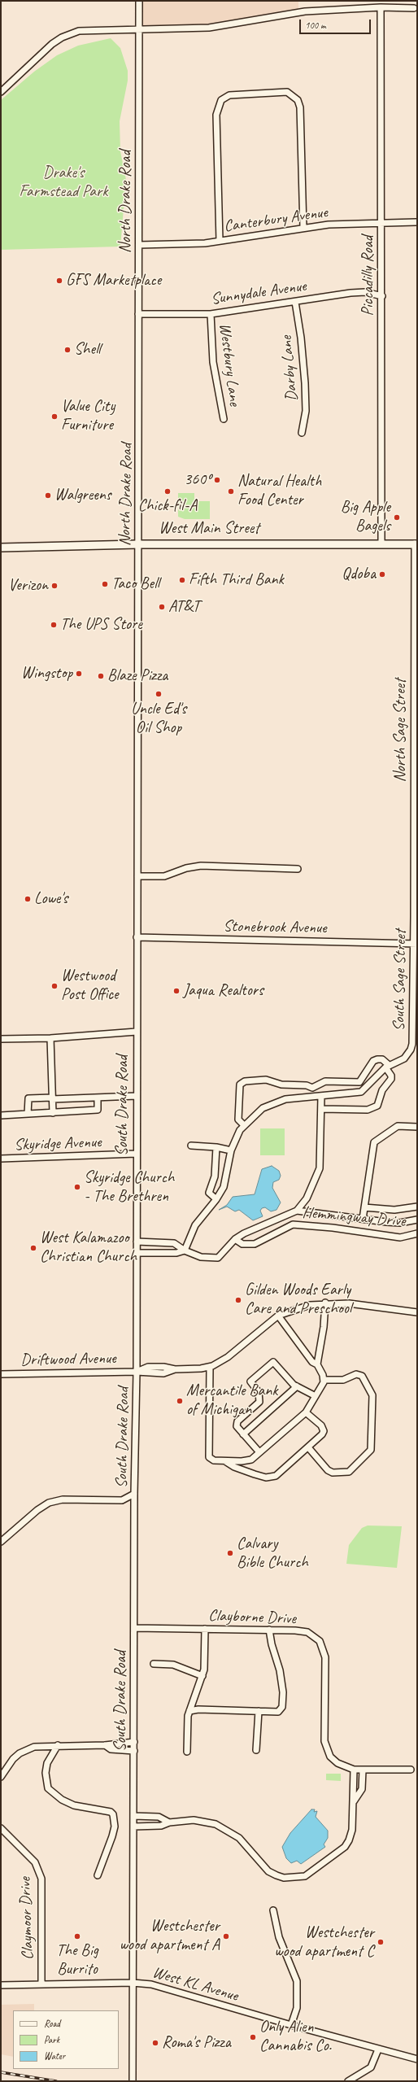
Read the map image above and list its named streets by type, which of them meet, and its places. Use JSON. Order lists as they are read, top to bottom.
{
  "streets": {
    "main road": ["West Main Street"],
    "street": [
      "North Drake Road",
      "Canterbury Avenue",
      "Piccadilly Road",
      "Sunnydale Avenue",
      "Westbury Lane",
      "Darby Lane",
      "North Sage Street",
      "Stonebrook Avenue",
      "South Sage Street",
      "South Drake Road",
      "Skyridge Avenue",
      "Hemmingway Drive",
      "Driftwood Avenue",
      "Clayborne Drive",
      "Claymoor Drive",
      "West KL Avenue"
    ]
  },
  "crossings": [
    ["North Drake Road", "Canterbury Avenue"],
    ["North Drake Road", "Sunnydale Avenue"],
    ["North Drake Road", "West Main Street"],
    ["North Drake Road", "South Drake Road"],
    ["Canterbury Avenue", "Piccadilly Road"],
    ["Piccadilly Road", "Sunnydale Avenue"],
    ["Piccadilly Road", "West Main Street"],
    ["Sunnydale Avenue", "Westbury Lane"],
    ["Sunnydale Avenue", "Darby Lane"],
    ["West Main Street", "North Sage Street"],
    ["North Sage Street", "South Sage Street"],
    ["Stonebrook Avenue", "South Sage Street"],
    ["Stonebrook Avenue", "South Drake Road"],
    ["South Drake Road", "Skyridge Avenue"],
    ["South Drake Road", "Driftwood Avenue"],
    ["South Drake Road", "Clayborne Drive"],
    ["South Drake Road", "West KL Avenue"],
    ["Claymoor Drive", "West KL Avenue"]
  ],
  "parks": ["Drake's Farmstead Park"],
  "places": [
    "GFS Marketplace",
    "Shell",
    "Value City Furniture",
    "360º",
    "Chick-fil-A",
    "Natural Health Food Center",
    "Walgreens",
    "Big Apple Bagels",
    "Qdoba",
    "Fifth Third Bank",
    "Taco Bell",
    "Verizon",
    "AT&T",
    "The UPS Store",
    "Wingstop",
    "Blaze Pizza",
    "Uncle Ed's Oil Shop",
    "Lowe's",
    "Westwood Post Office",
    "Jaqua Realtors",
    "Skyridge Church - The Brethren",
    "West Kalamazoo Christian Church",
    "Gilden Woods Early Care and Preschool",
    "Mercantile Bank of Michigan",
    "Calvary Bible Church",
    "The Big Burrito",
    "Westchester wood apartment A",
    "Westchester wood apartment C",
    "Only Alien Cannabis Co.",
    "Roma's Pizza"
  ],
  "legend": ["Road", "Park", "Water"],
  "scale_bar": "100 m"
}
